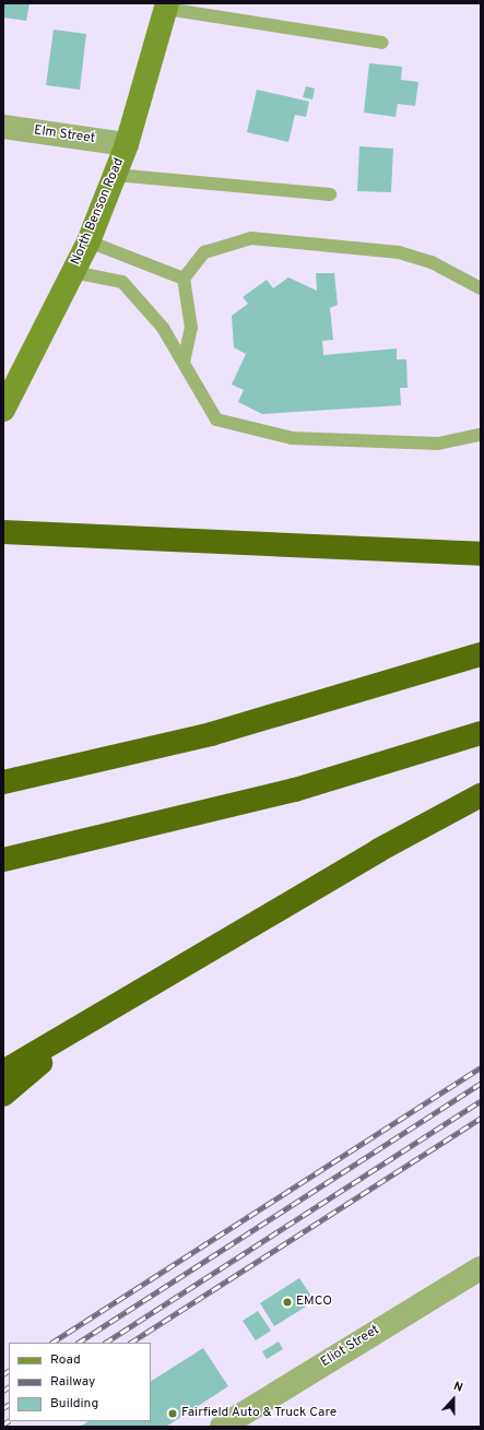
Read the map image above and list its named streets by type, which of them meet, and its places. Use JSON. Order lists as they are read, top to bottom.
{
  "streets": {
    "main road": ["North Benson Road"],
    "street": ["Elm Street", "Eliot Street"]
  },
  "crossings": [
    ["Elm Street", "North Benson Road"]
  ],
  "places": ["EMCO", "Fairfield Auto & Truck Care"],
  "legend": ["Road", "Railway", "Building"],
  "north": "top"
}
